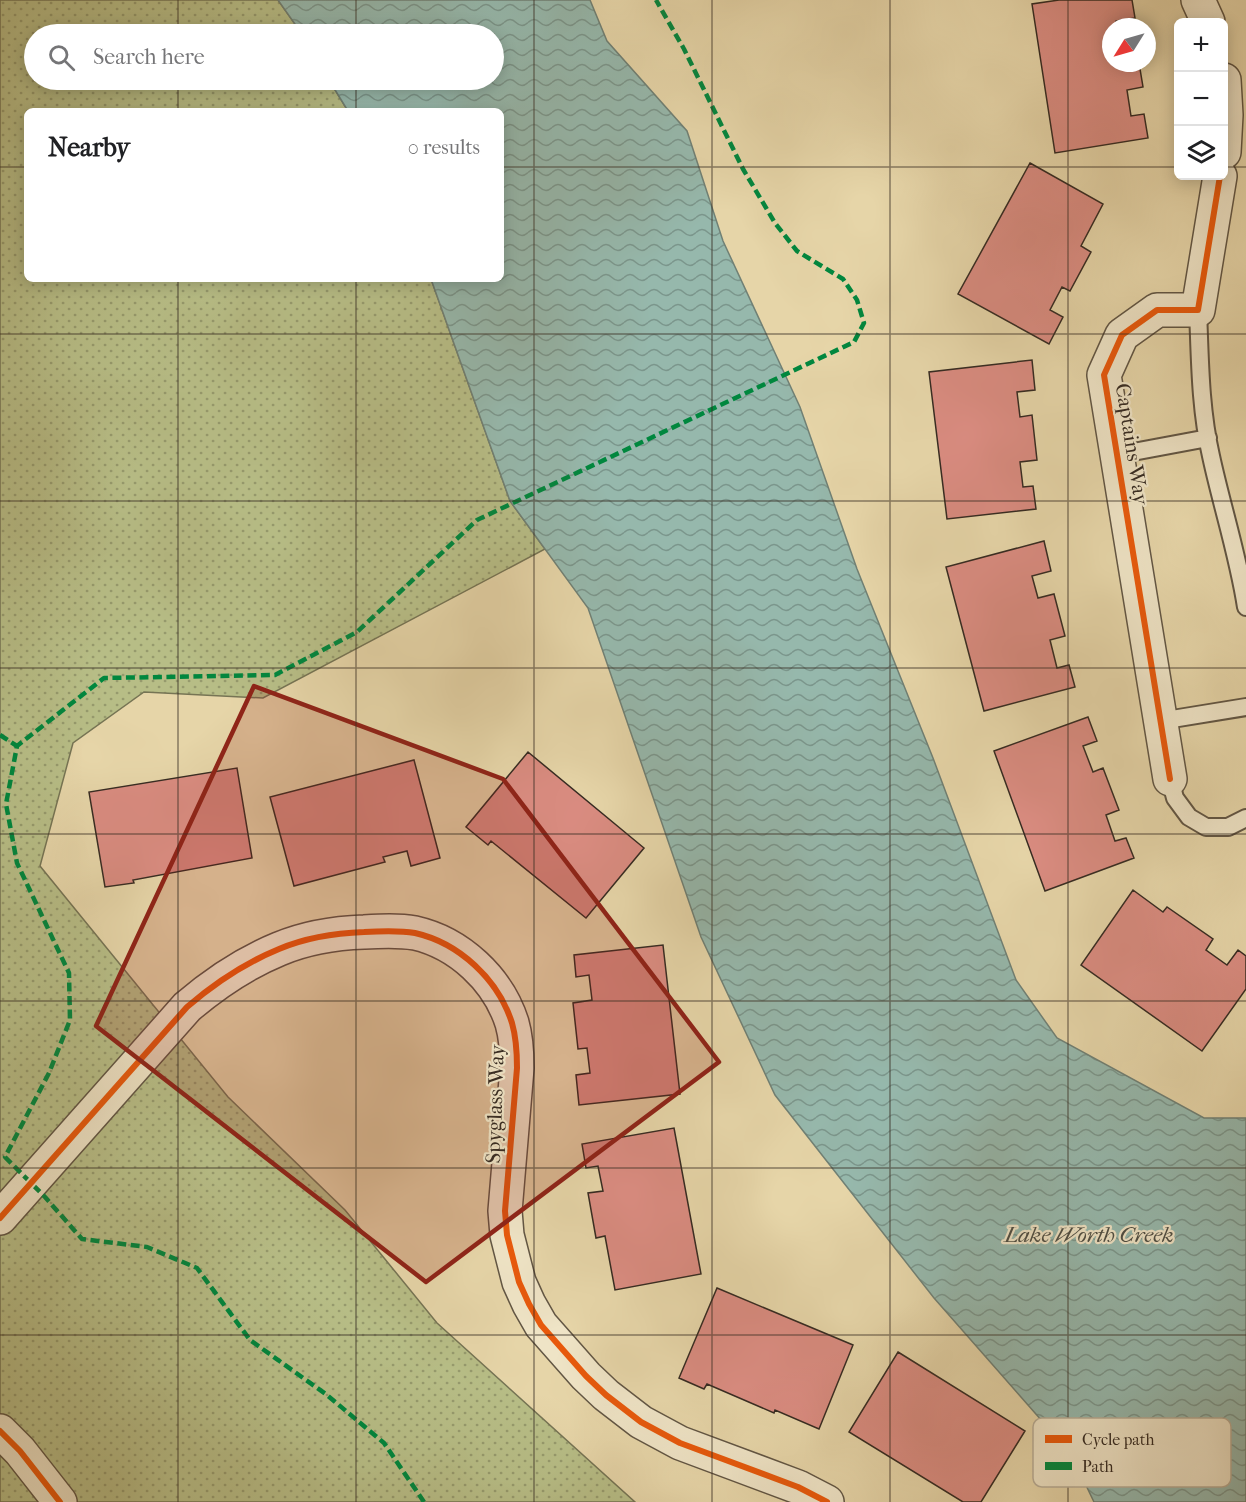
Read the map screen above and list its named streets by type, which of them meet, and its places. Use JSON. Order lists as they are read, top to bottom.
{
  "streets": {
    "street": ["Captains Way", "Spyglass Way"]
  },
  "water": ["Lake Worth Creek"],
  "legend": ["Cycle path", "Path"],
  "north": "bottom left",
  "page": {
    "map_buttons": ["+", "−"],
    "search": "Search here",
    "heading": ["Nearby", "0 results"]
  }
}
